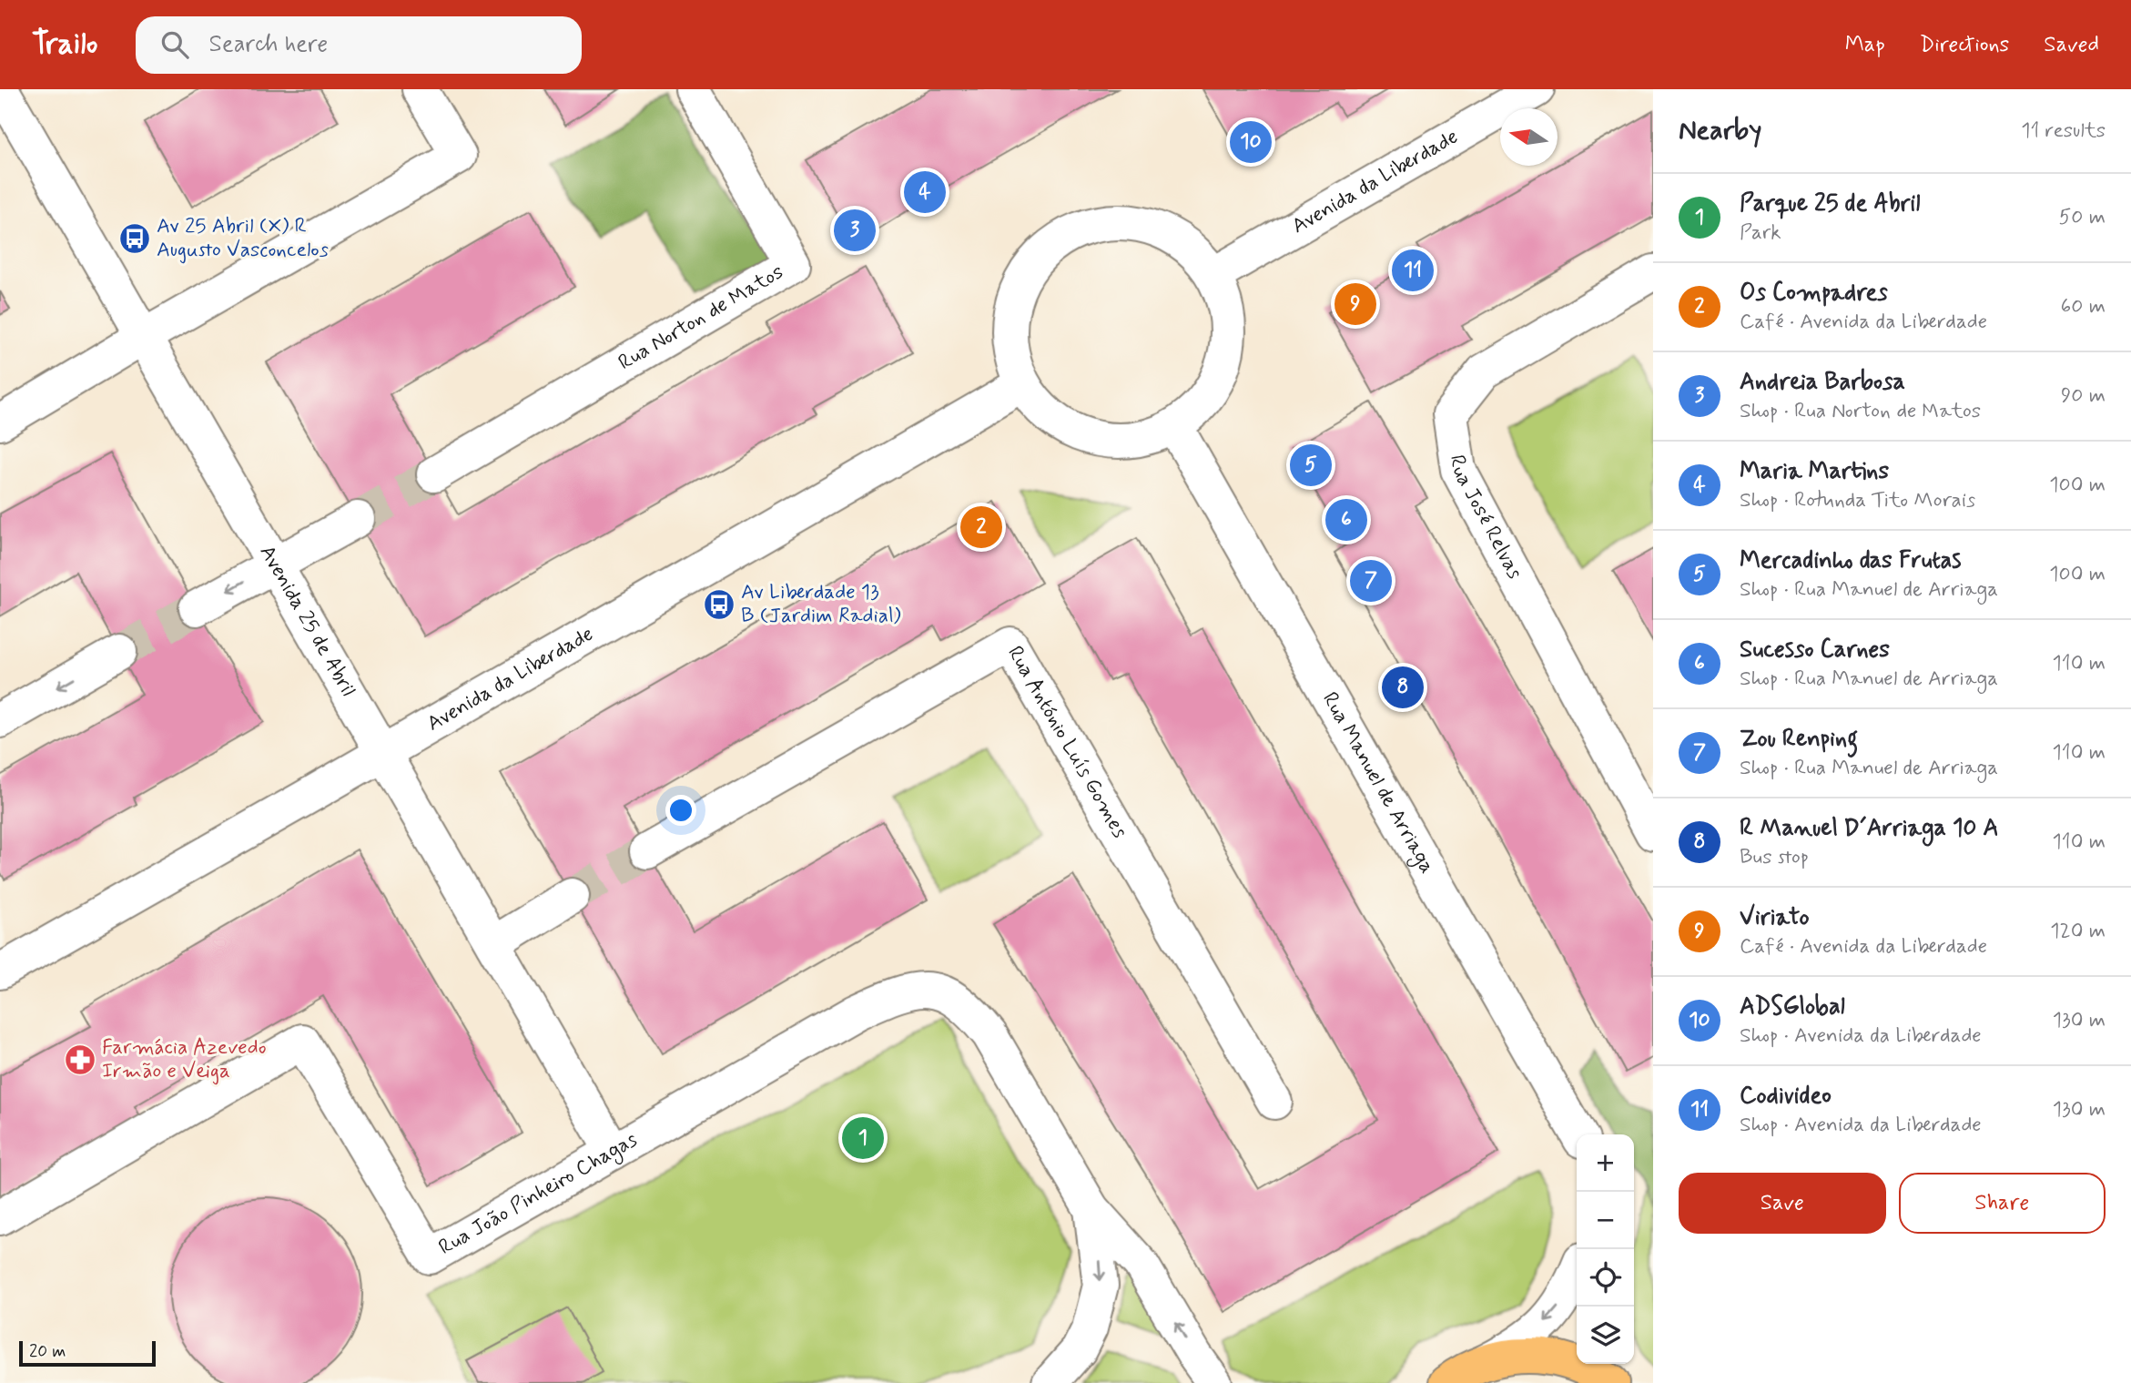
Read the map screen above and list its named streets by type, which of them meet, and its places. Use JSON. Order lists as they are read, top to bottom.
{
  "streets": {
    "street": [
      "Avenida da Liberdade",
      "Rua Norton de Matos",
      "Rua José Relvas",
      "Avenida 25 de Abril",
      "Rua António Luís Gomes",
      "Rua Manuel de Arriaga",
      "Rua João Pinheiro Chagas"
    ]
  },
  "crossings": [
    ["Avenida da Liberdade", "Avenida 25 de Abril"],
    ["Avenida da Liberdade", "Rua Manuel de Arriaga"],
    ["Avenida 25 de Abril", "Rua João Pinheiro Chagas"]
  ],
  "places": {
    "bus stop": ["Av 25 Abril (X) R Augusto Vasconcelos", "Av Liberdade 13 B (Jardim Radial)"],
    "pharmacy": ["Farmácia Azevedo Irmão e Veiga"]
  },
  "scale_bar": "20 m",
  "north": "left",
  "page": {
    "header": "Trailo",
    "search": "Search here",
    "nav": ["Map", "Directions", "Saved"],
    "heading": ["Nearby", "11 results"],
    "pins": [
      "10",
      "4",
      "3",
      "11",
      "9",
      "5",
      "6",
      "2",
      "7",
      "8",
      "1"
    ],
    "list": [
      {
        "mark": "1",
        "name": "Parque 25 de Abril",
        "note": "Park",
        "value": "50 m"
      },
      {
        "mark": "2",
        "name": "Os Compadres",
        "note": "Café · Avenida da Liberdade",
        "value": "60 m"
      },
      {
        "mark": "3",
        "name": "Andreia Barbosa",
        "note": "Shop · Rua Norton de Matos",
        "value": "90 m"
      },
      {
        "mark": "4",
        "name": "Maria Martins",
        "note": "Shop · Rotunda Tito Morais",
        "value": "100 m"
      },
      {
        "mark": "5",
        "name": "Mercadinho das Frutas",
        "note": "Shop · Rua Manuel de Arriaga",
        "value": "100 m"
      },
      {
        "mark": "6",
        "name": "Sucesso Carnes",
        "note": "Shop · Rua Manuel de Arriaga",
        "value": "110 m"
      },
      {
        "mark": "7",
        "name": "Zou Renping",
        "note": "Shop · Rua Manuel de Arriaga",
        "value": "110 m"
      },
      {
        "mark": "8",
        "name": "R Manuel D´Arriaga 10 A",
        "note": "Bus stop",
        "value": "110 m"
      },
      {
        "mark": "9",
        "name": "Viriato",
        "note": "Café · Avenida da Liberdade",
        "value": "120 m"
      },
      {
        "mark": "10",
        "name": "ADSGlobal",
        "note": "Shop · Avenida da Liberdade",
        "value": "130 m"
      },
      {
        "mark": "11",
        "name": "Codivideo",
        "note": "Shop · Avenida da Liberdade",
        "value": "130 m"
      }
    ],
    "map_buttons": ["+", "−"],
    "buttons": ["Save", "Share"],
    "scale": "20 m"
  }
}
